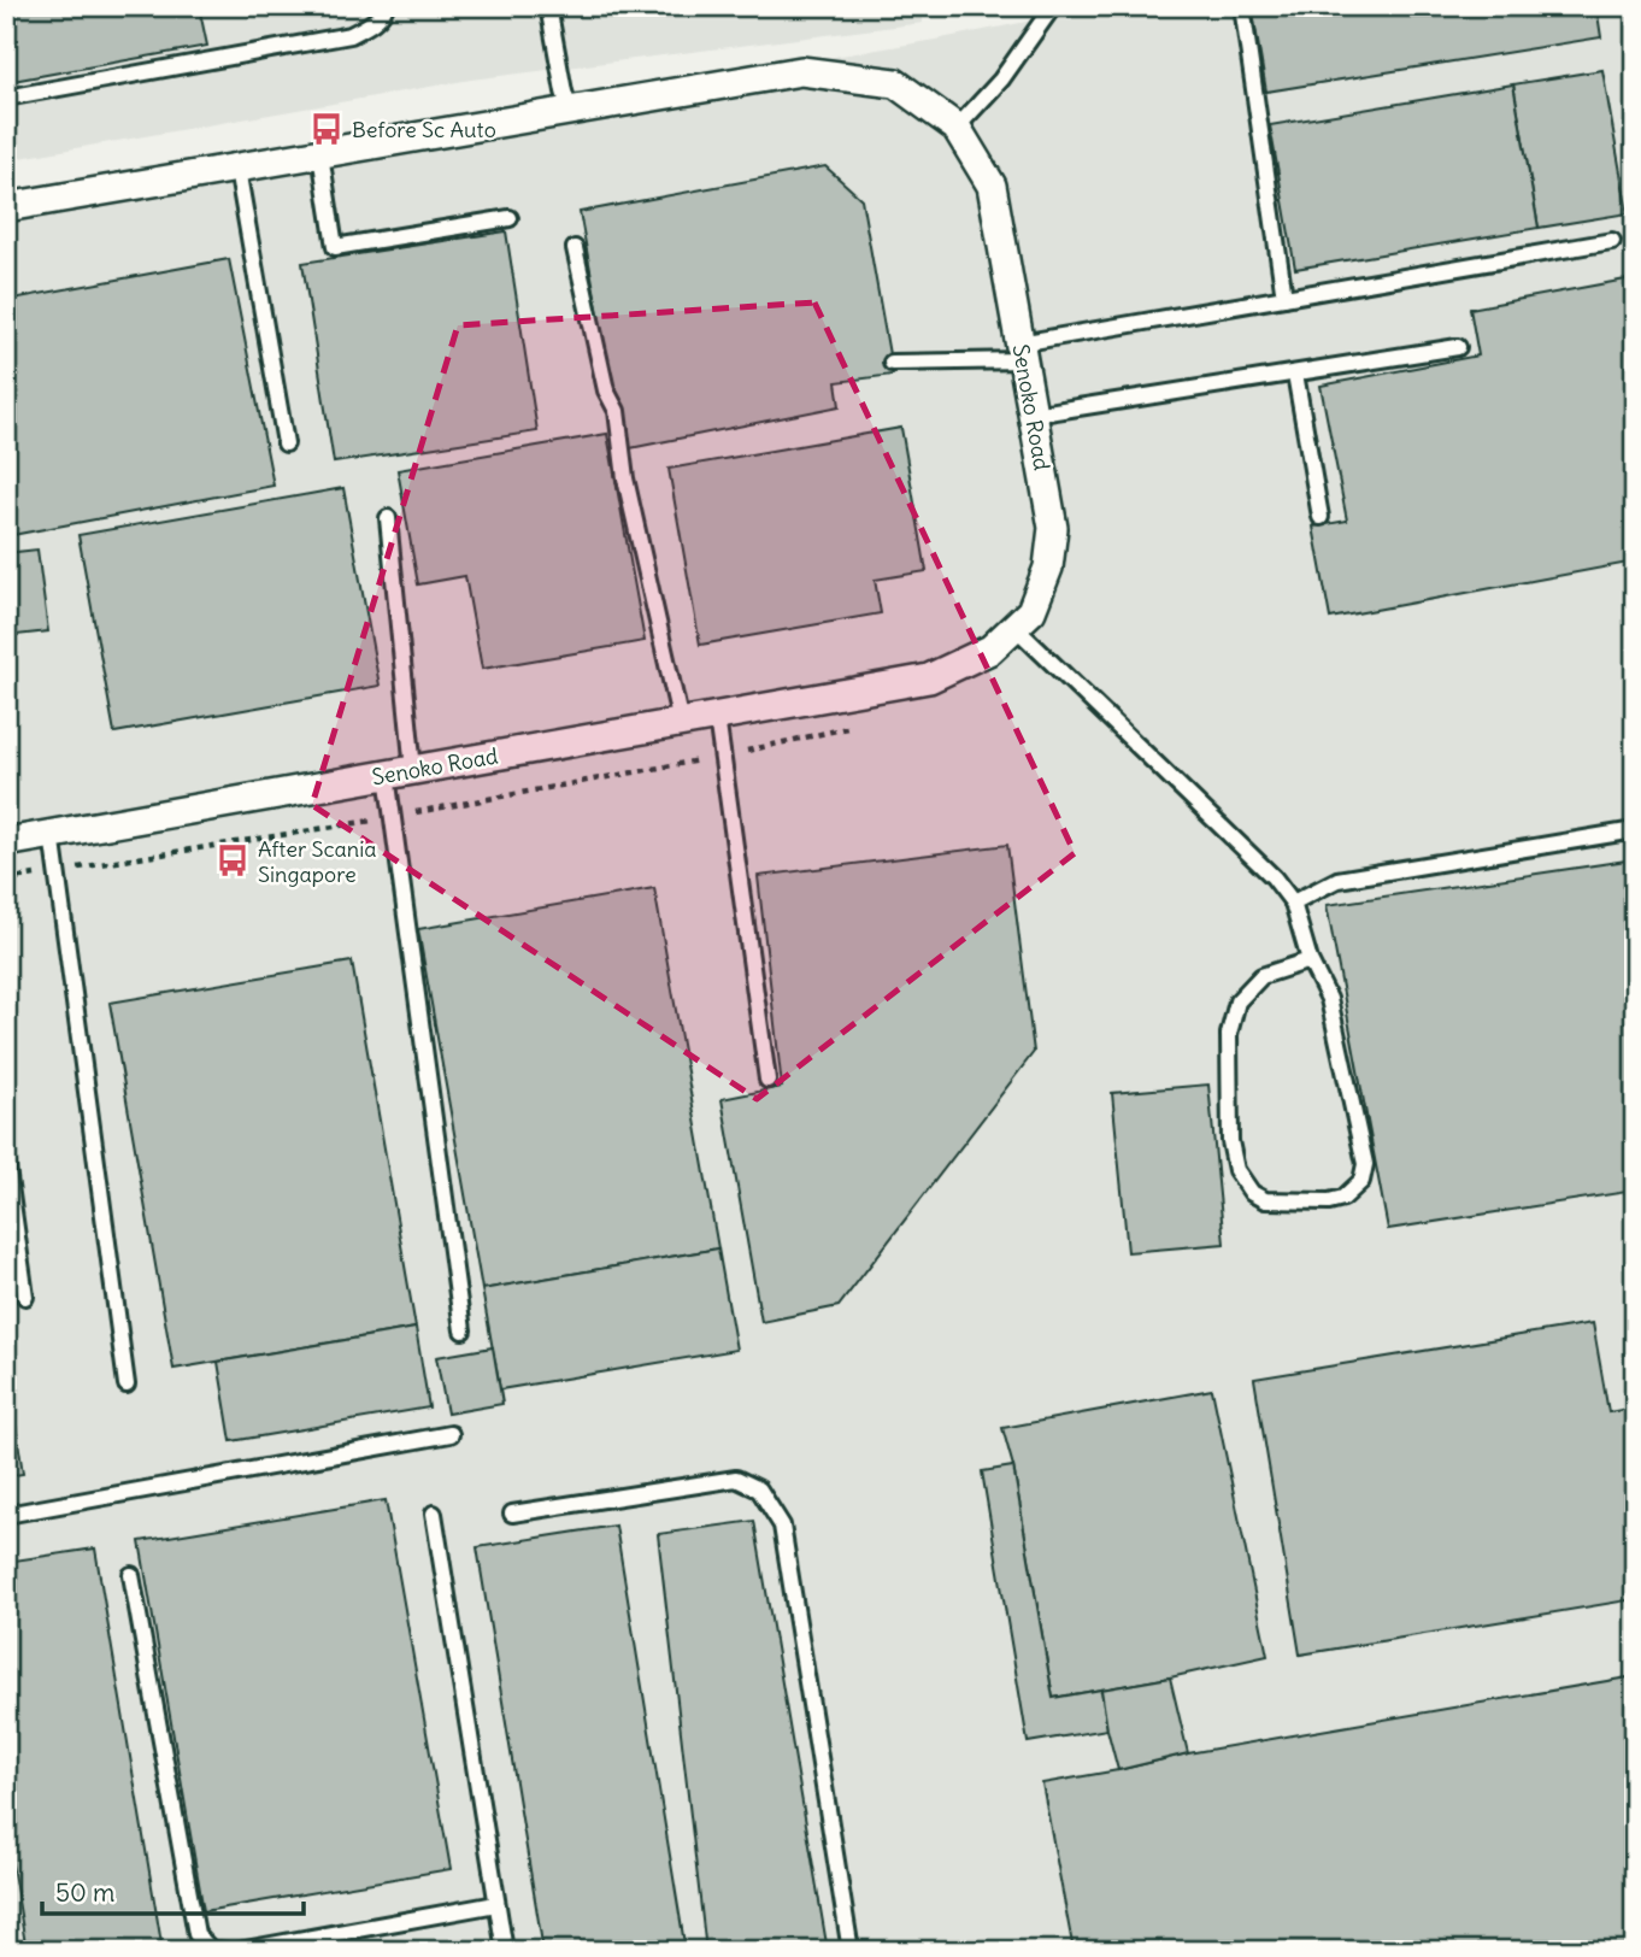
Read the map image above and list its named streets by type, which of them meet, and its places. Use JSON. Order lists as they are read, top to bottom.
{
  "streets": {
    "street": ["Senoko Road"]
  },
  "places": {
    "bus stop": ["Before Sc Auto", "After Scania Singapore"]
  },
  "scale_bar": "50 m"
}
